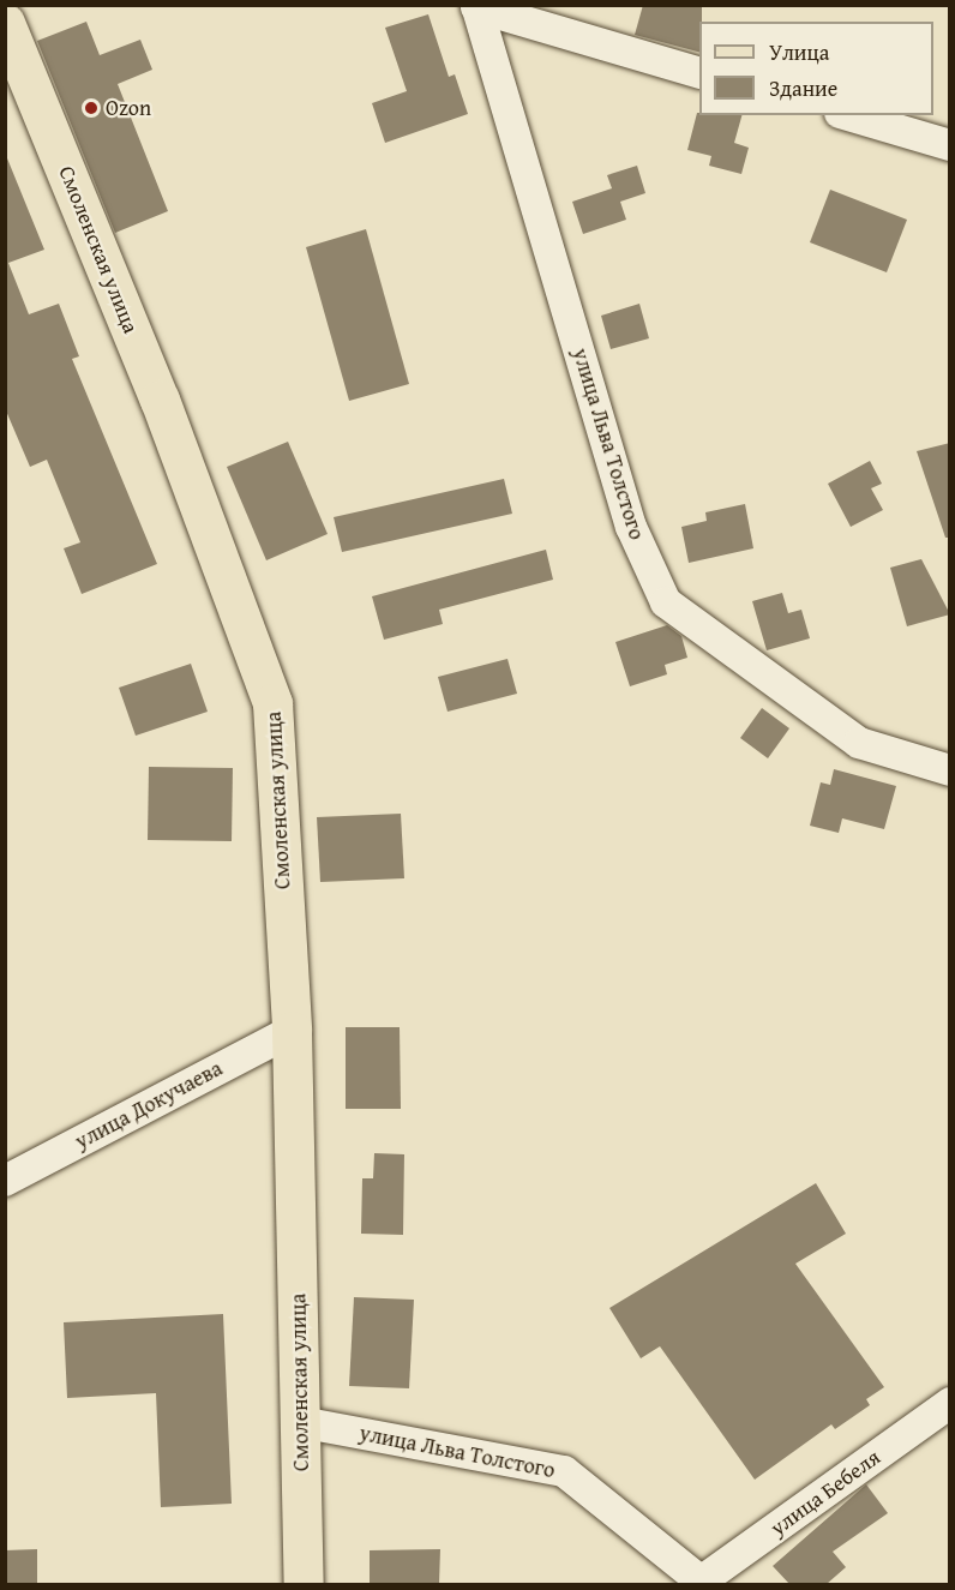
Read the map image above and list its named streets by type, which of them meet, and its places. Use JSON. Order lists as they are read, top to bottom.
{
  "streets": {
    "main road": ["Смоленская улица"],
    "street": ["улица Льва Толстого", "улица Докучаева", "улица Бебеля"]
  },
  "crossings": [
    ["Смоленская улица", "улица Льва Толстого"],
    ["Смоленская улица", "улица Докучаева"],
    ["улица Льва Толстого", "улица Бебеля"]
  ],
  "places": ["Ozon"],
  "legend": ["Улица", "Здание"]
}
